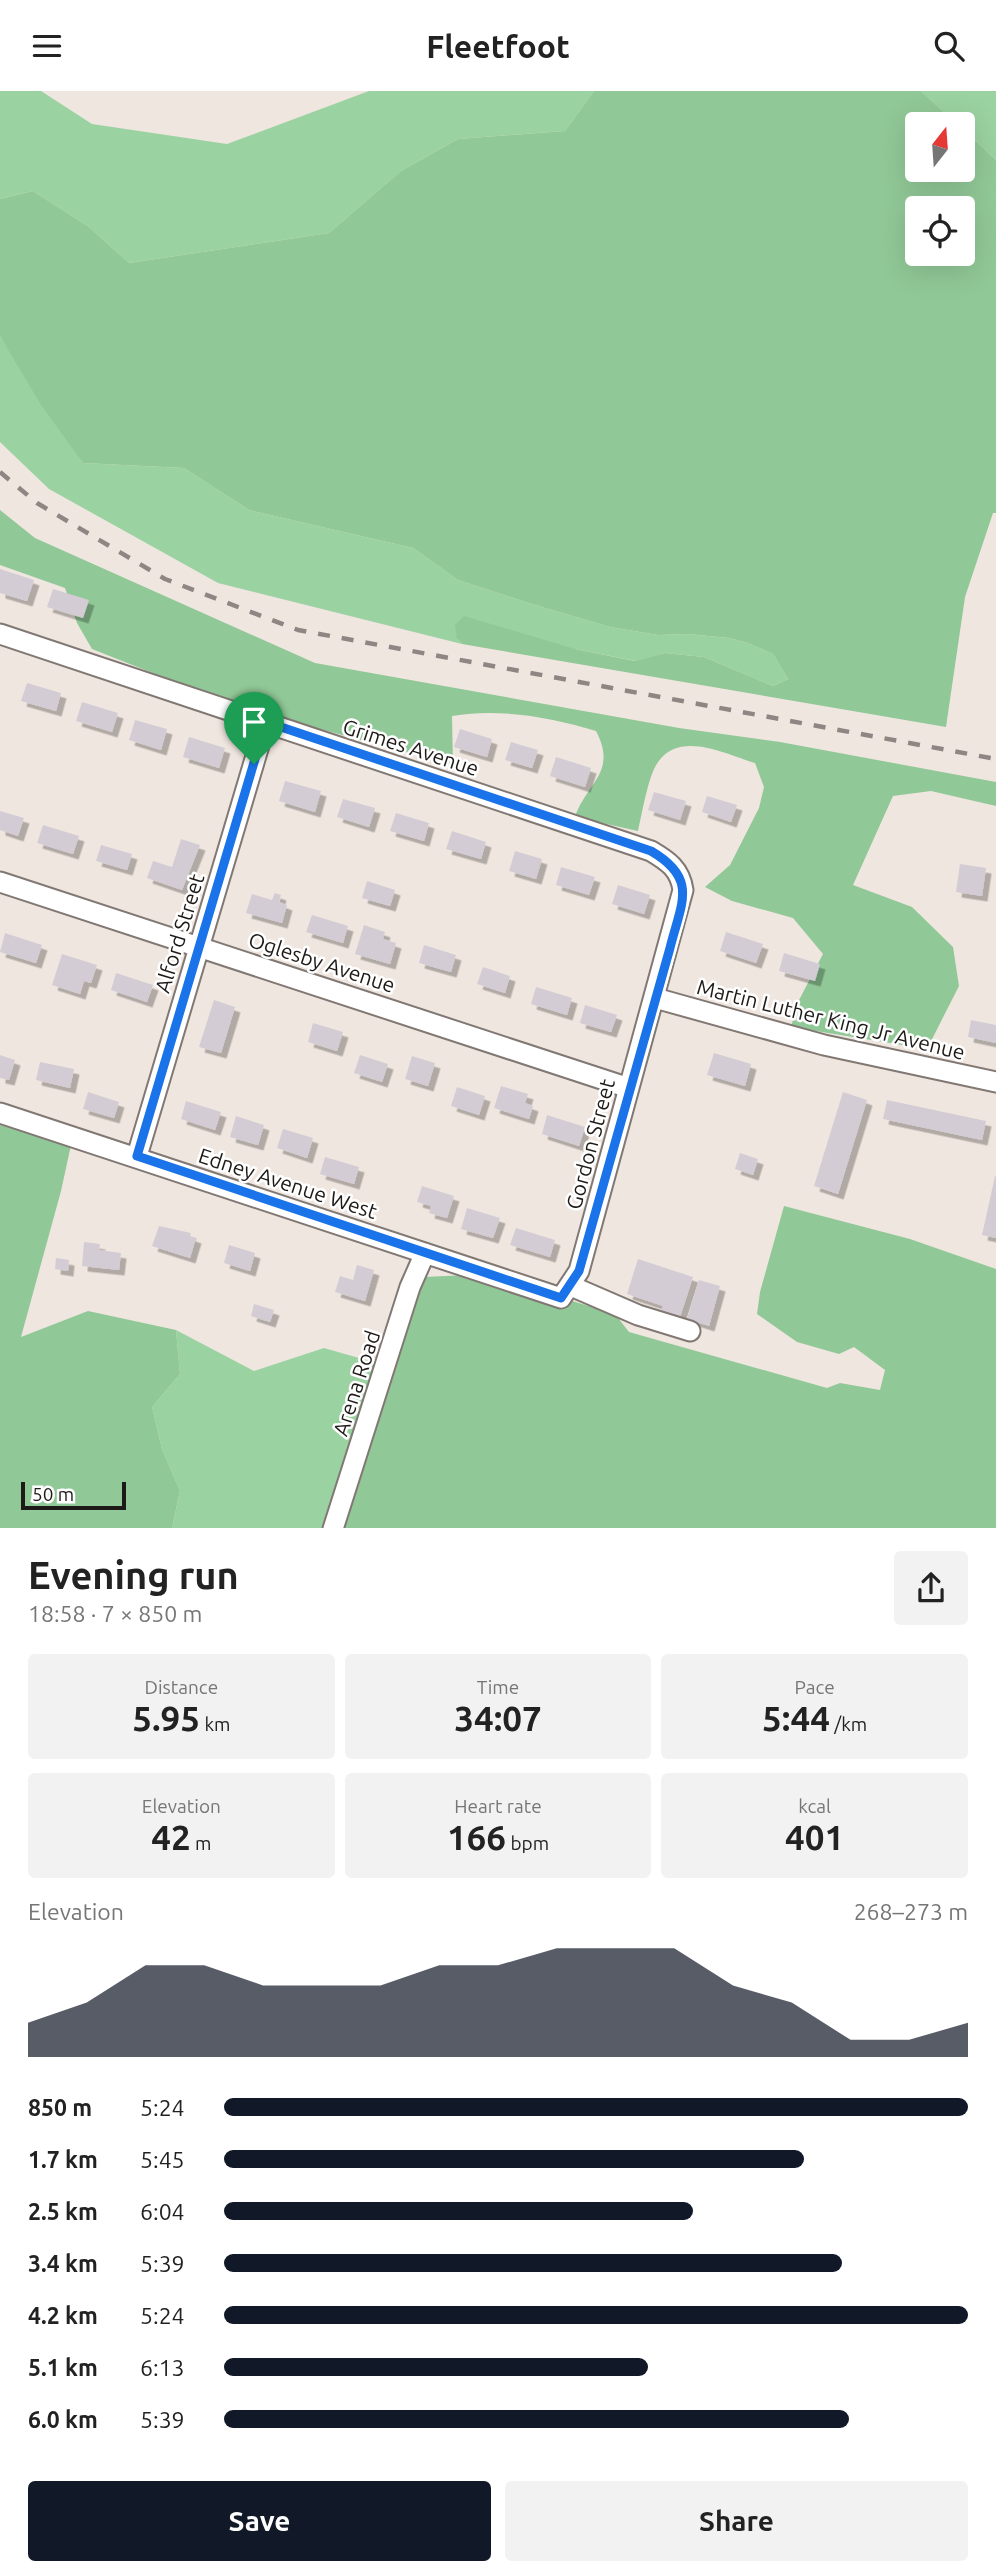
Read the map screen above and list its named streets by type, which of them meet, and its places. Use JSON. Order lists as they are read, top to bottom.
{
  "streets": {
    "street": [
      "Grimes Avenue",
      "Alford Street",
      "Oglesby Avenue",
      "Martin Luther King Jr Avenue",
      "Gordon Street",
      "Edney Avenue West",
      "Arena Road"
    ]
  },
  "crossings": [
    ["Grimes Avenue", "Alford Street"],
    ["Grimes Avenue", "Martin Luther King Jr Avenue"],
    ["Grimes Avenue", "Gordon Street"],
    ["Alford Street", "Oglesby Avenue"],
    ["Alford Street", "Edney Avenue West"],
    ["Oglesby Avenue", "Gordon Street"],
    ["Martin Luther King Jr Avenue", "Gordon Street"],
    ["Gordon Street", "Edney Avenue West"],
    ["Edney Avenue West", "Arena Road"]
  ],
  "scale_bar": "50 m",
  "north": "top",
  "page": {
    "header": "Fleetfoot",
    "scale": "50 m",
    "heading": ["Evening run", "18:58 · 7 × 850 m"],
    "stats": [
      ["Distance", "5.95 km"],
      ["Time", "34:07"],
      ["Pace", "5:44 /km"],
      ["Elevation", "42 m"],
      ["Heart rate", "166 bpm"],
      ["kcal", "401"]
    ],
    "chart": ["Elevation", "268–273 m"],
    "list": [
      {
        "name": "850 m",
        "note": "5:24"
      },
      {
        "name": "1.7 km",
        "note": "5:45"
      },
      {
        "name": "2.5 km",
        "note": "6:04"
      },
      {
        "name": "3.4 km",
        "note": "5:39"
      },
      {
        "name": "4.2 km",
        "note": "5:24"
      },
      {
        "name": "5.1 km",
        "note": "6:13"
      },
      {
        "name": "6.0 km",
        "note": "5:39"
      }
    ],
    "buttons": ["Save", "Share"]
  }
}
